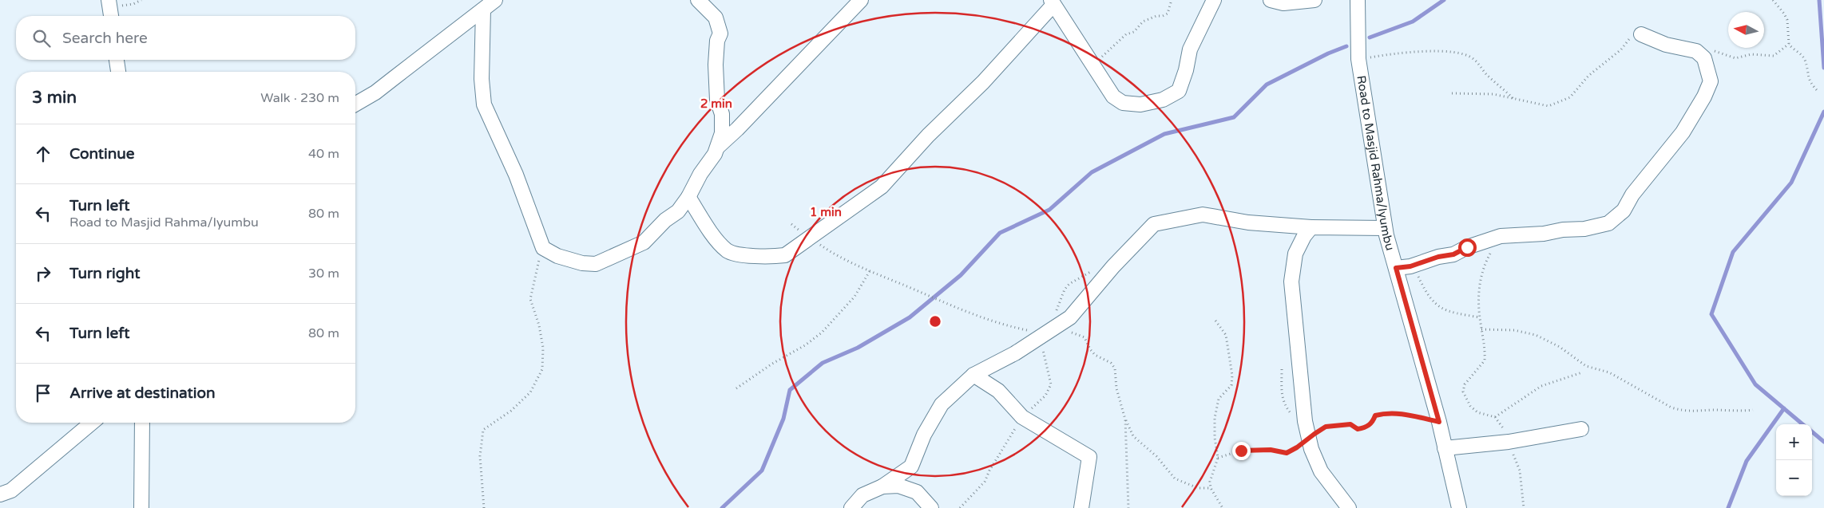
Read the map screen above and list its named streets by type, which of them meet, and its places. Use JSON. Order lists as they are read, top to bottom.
{
  "streets": {
    "street": ["Road to Masjid Rahma/Iyumbu"]
  },
  "north": "left",
  "page": {
    "search": "Search here",
    "heading": ["3 min", "Walk · 230 m"],
    "list": [
      ["Continue", "40 m"],
      ["Turn left", "Road to Masjid Rahma/Iyumbu", "80 m"],
      ["Turn right", "30 m"],
      ["Turn left", "80 m"],
      "Arrive at destination"
    ],
    "map_buttons": ["+", "−"]
  },
  "rings": ["2 min", "1 min"]
}
